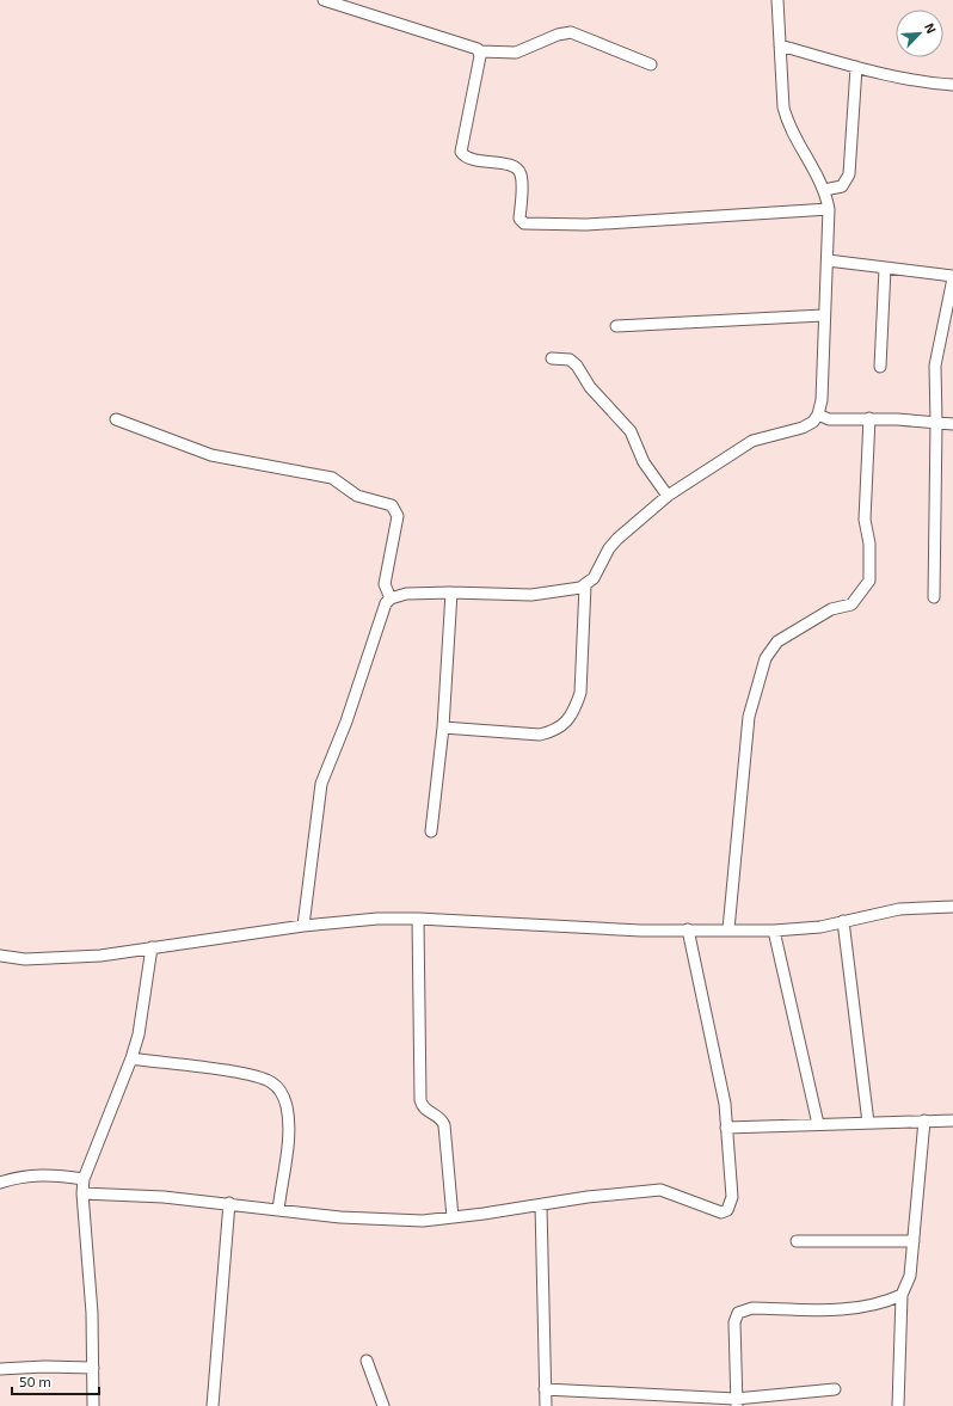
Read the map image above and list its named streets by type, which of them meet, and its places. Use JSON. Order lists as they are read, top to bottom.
{
  "scale_bar": "50 m",
  "north": "top right"
}
